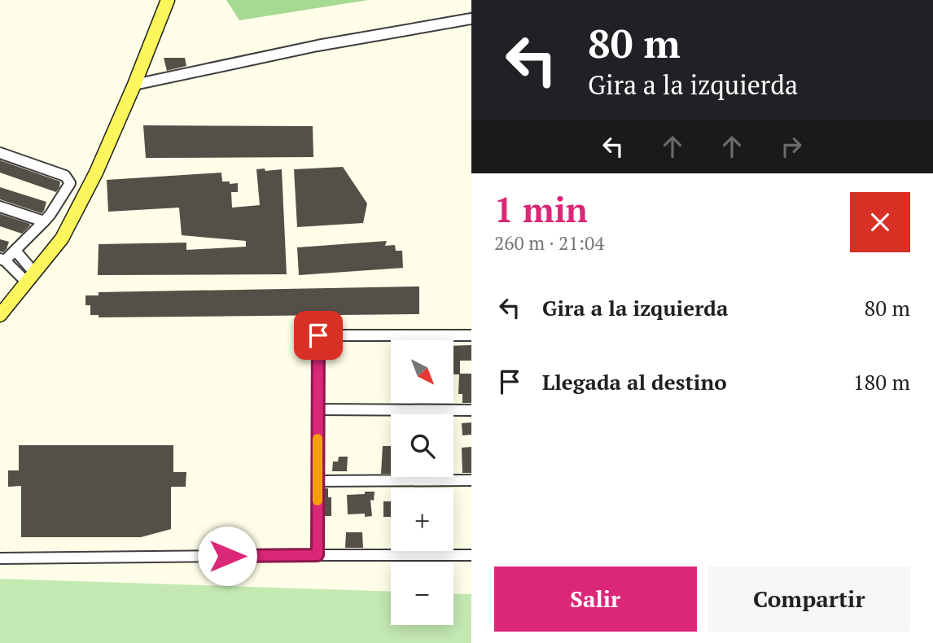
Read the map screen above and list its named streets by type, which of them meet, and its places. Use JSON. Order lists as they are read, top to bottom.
{
  "north": "bottom right",
  "page": {
    "turn": ["80 m", "Gira a la izquierda"],
    "heading": ["1 min", "260 m · 21:04"],
    "list": [
      {
        "name": "Gira a la izquierda",
        "value": "80 m"
      },
      {
        "name": "Llegada al destino",
        "value": "180 m"
      }
    ],
    "map_buttons": ["+", "−"],
    "buttons": ["Salir", "Compartir"]
  }
}
